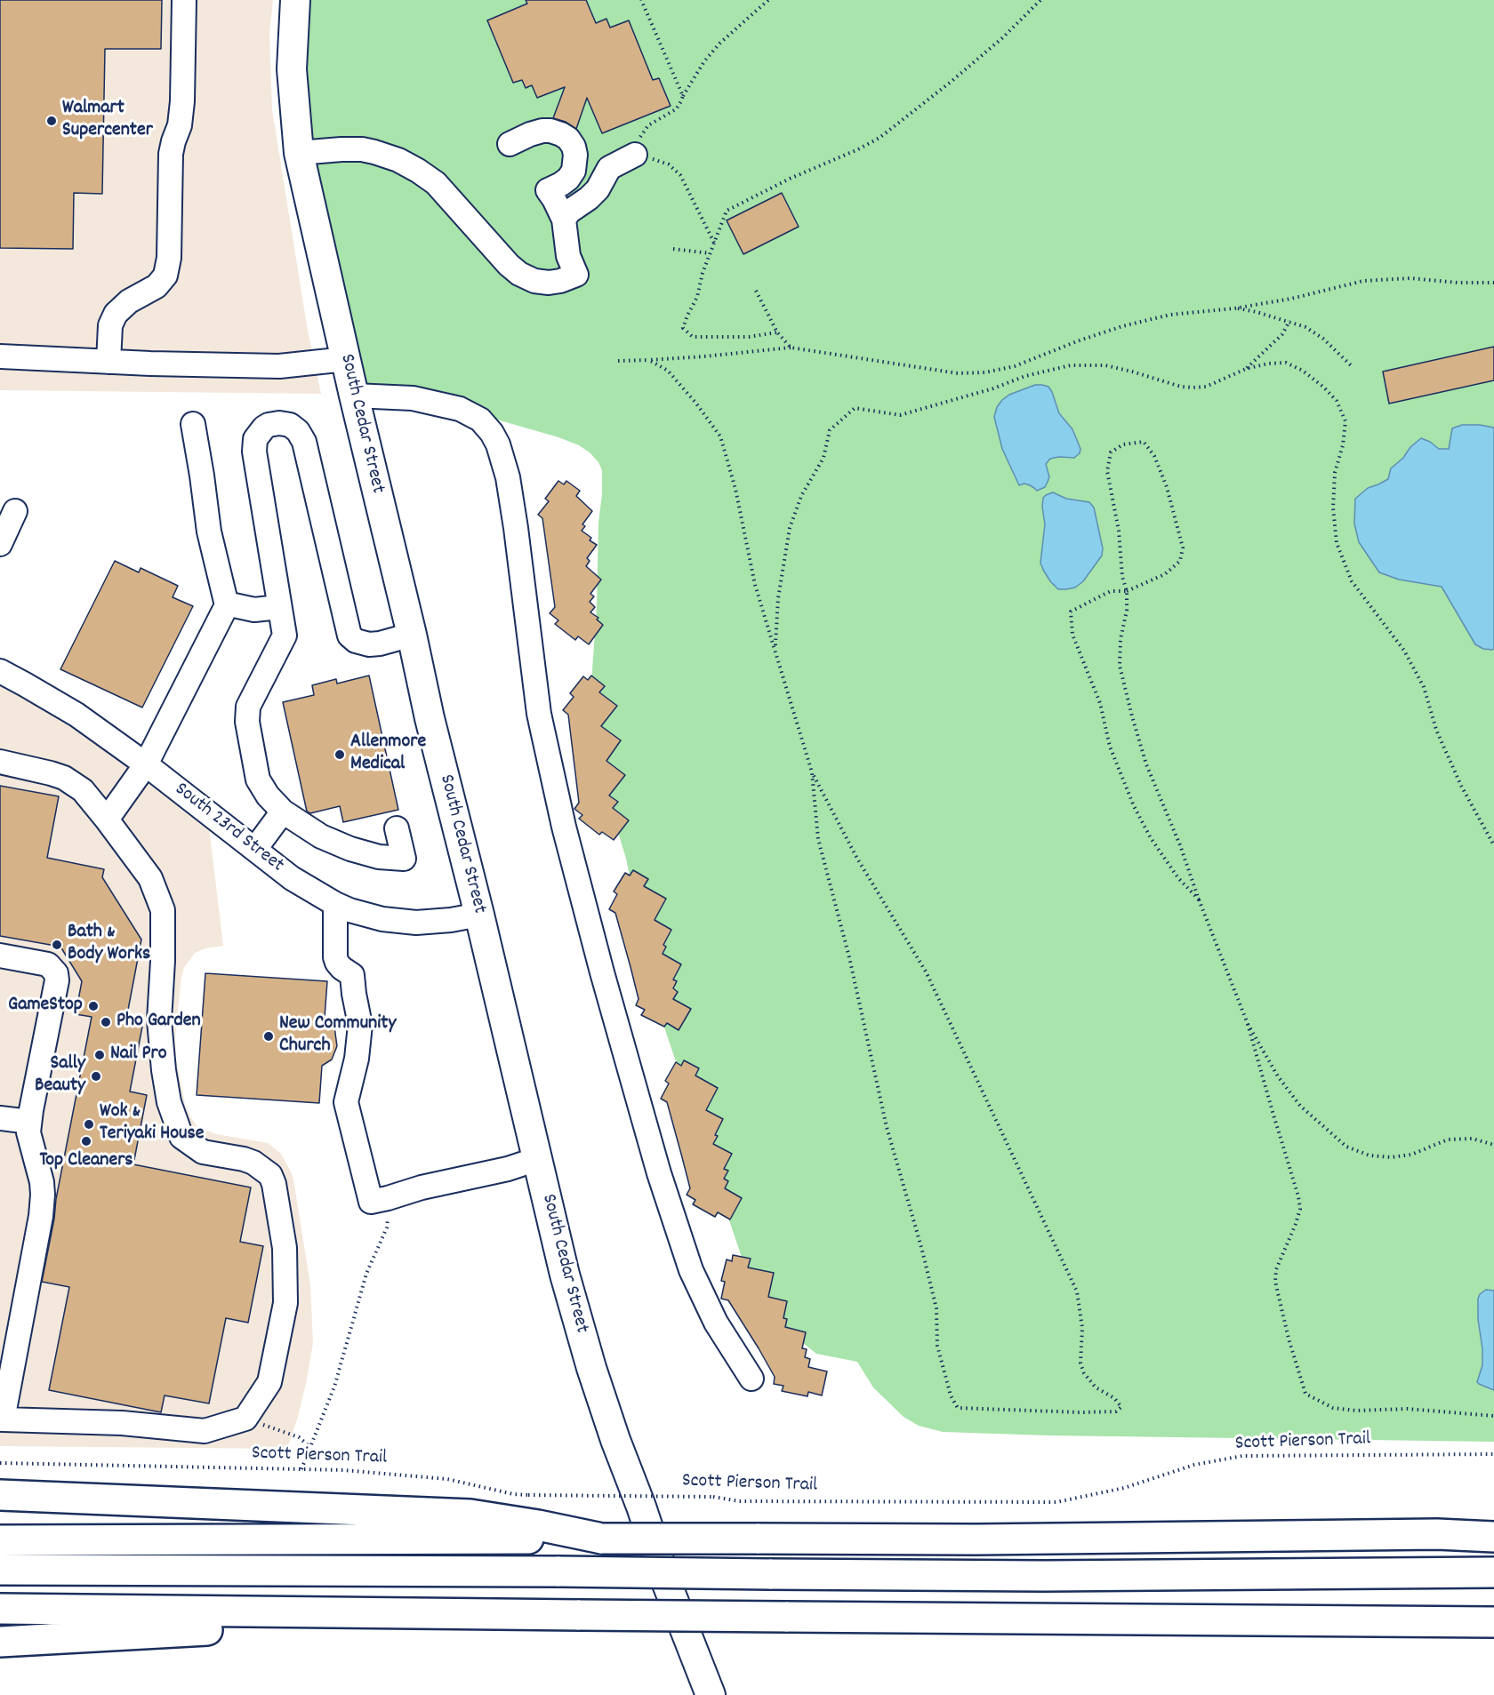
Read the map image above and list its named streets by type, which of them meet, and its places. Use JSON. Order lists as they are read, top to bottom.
{
  "streets": {
    "main road": ["South Cedar Street"],
    "street": ["South 23rd Street"],
    "path": ["Scott Pierson Trail"]
  },
  "crossings": [
    ["South Cedar Street", "South 23rd Street"]
  ],
  "places": [
    "Walmart Supercenter",
    "Allenmore Medical",
    "Bath & Body Works",
    "GameStop",
    "Pho Garden",
    "New Community Church",
    "Nail Pro",
    "Sally Beauty",
    "Wok & Teriyaki House",
    "Top Cleaners"
  ]
}
